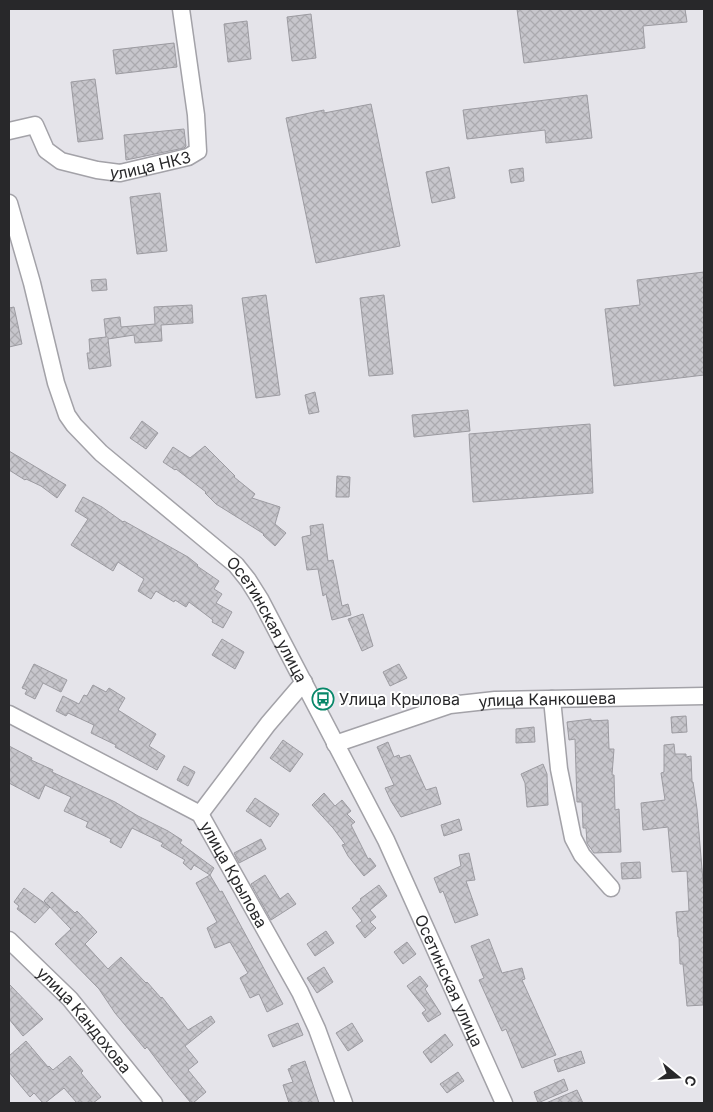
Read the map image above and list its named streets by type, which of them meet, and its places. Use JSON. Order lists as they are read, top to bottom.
{
  "streets": {
    "street": [
      "улица НКЗ",
      "Осетинская улица",
      "улица Канкошева",
      "улица Крылова",
      "улица Кандохова"
    ]
  },
  "crossings": [
    ["Осетинская улица", "улица Канкошева"]
  ],
  "places": {
    "bus stop": ["Улица Крылова"]
  },
  "north": "right"
}
